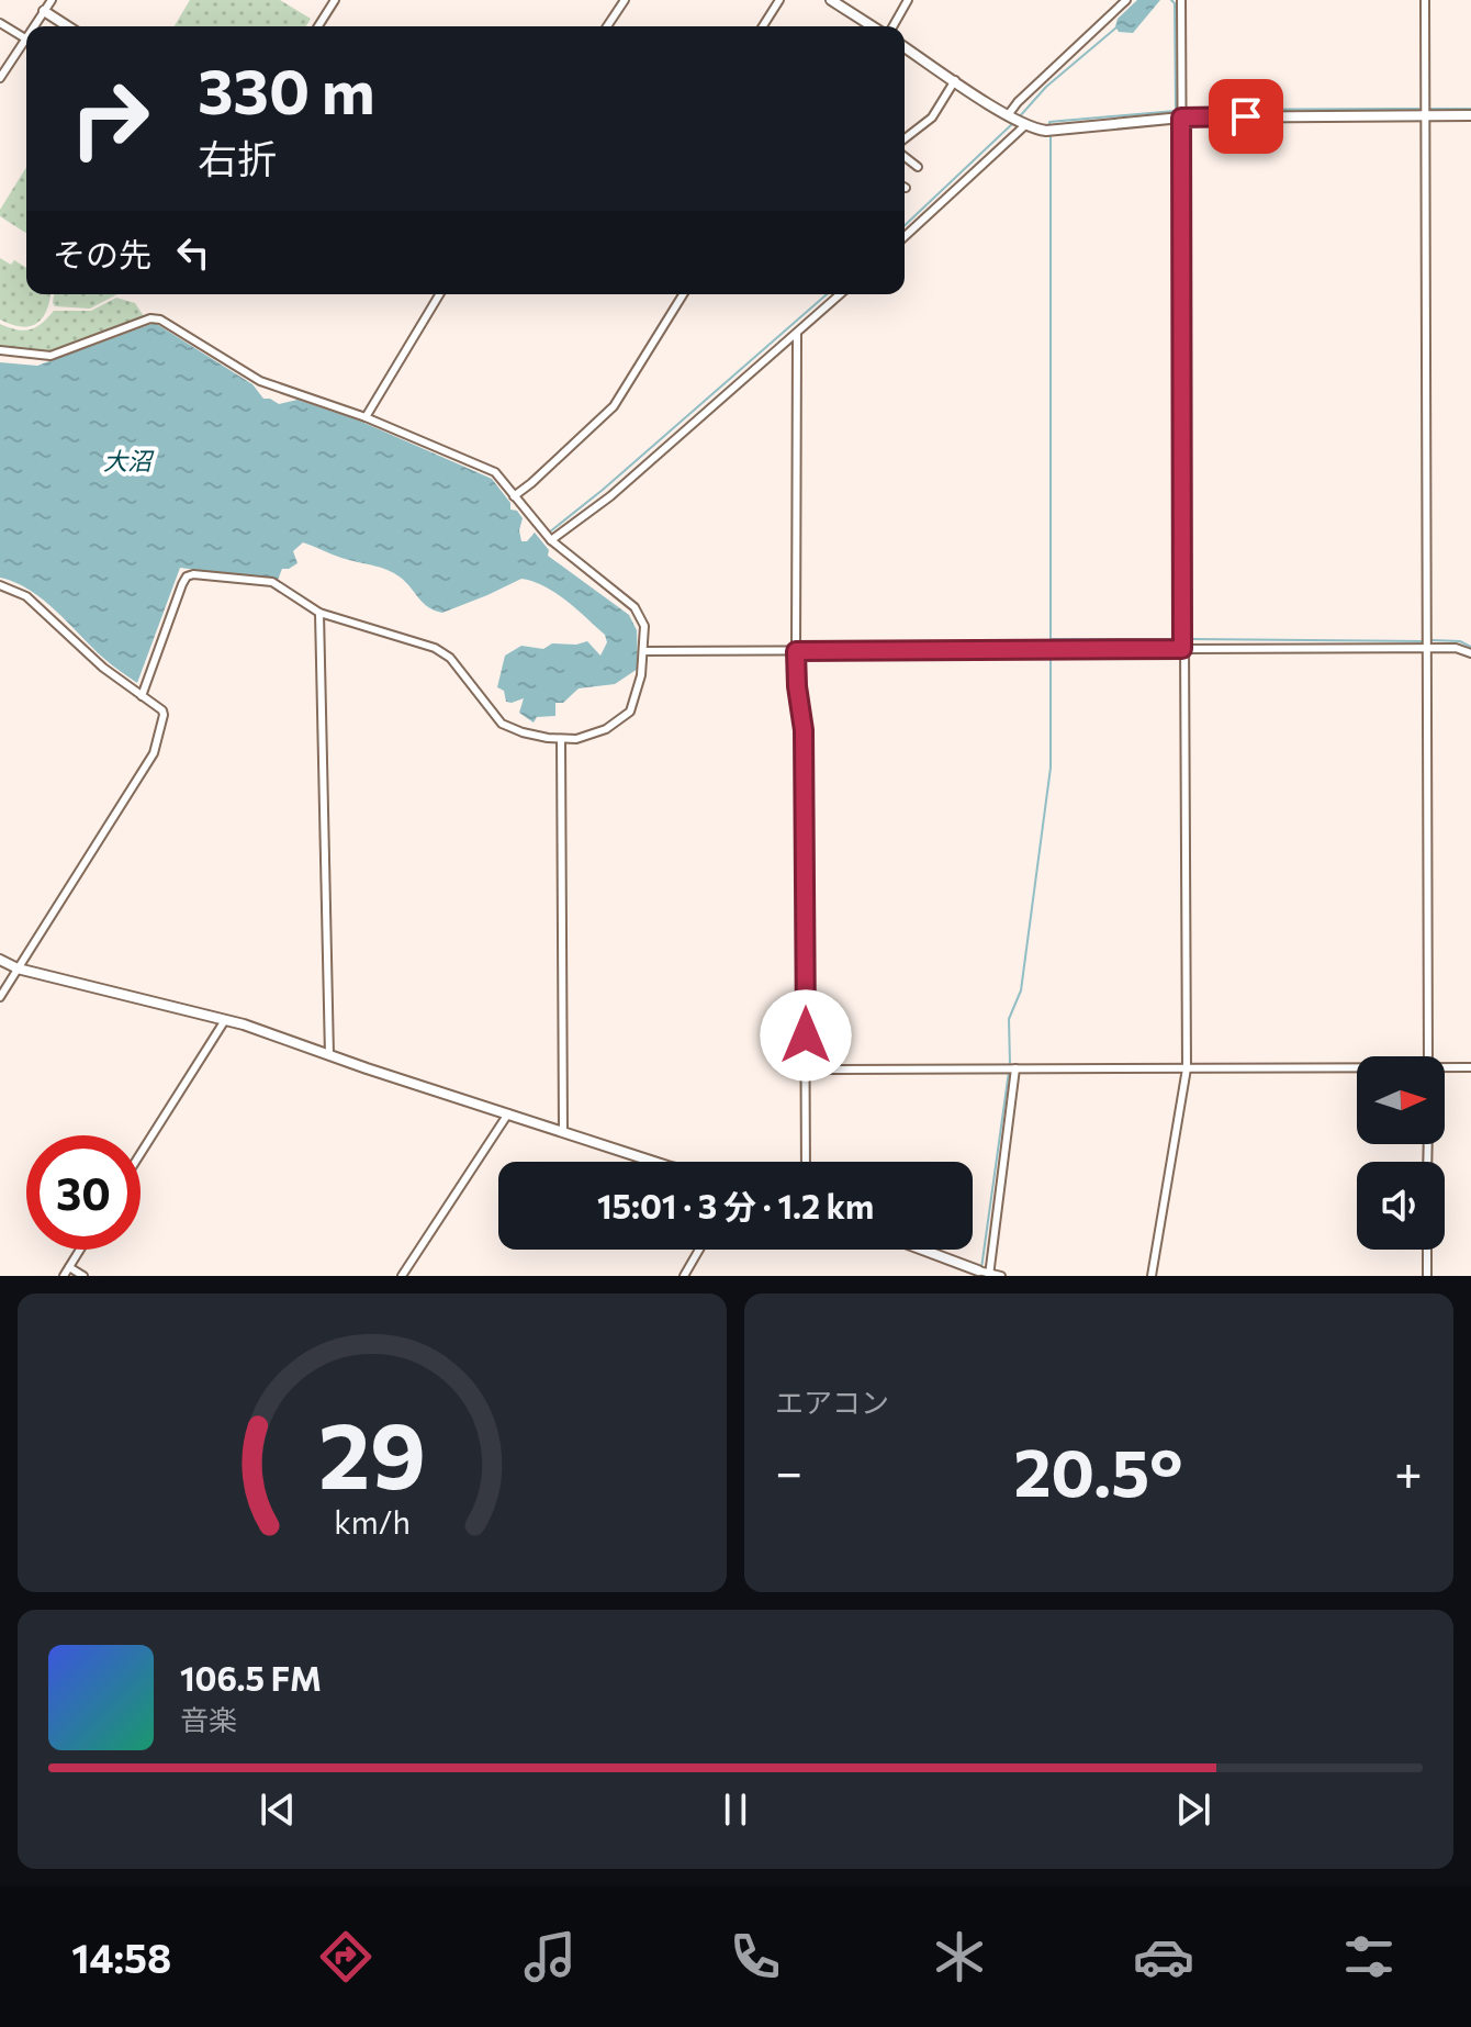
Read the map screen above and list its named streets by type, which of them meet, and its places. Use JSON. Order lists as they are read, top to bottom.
{
  "water": ["大沼"],
  "north": "right",
  "page": {
    "turn": ["330 m", "右折"],
    "then": "その先",
    "limit": "30",
    "trip": "15:01 · 3 分 · 1.2 km",
    "tile": "エアコン",
    "heat": ["−", "20.5°", "+"],
    "song": ["106.5 FM", "音楽"],
    "tabs": "14:58",
    "gauge": ["29", "km/h"]
  }
}
